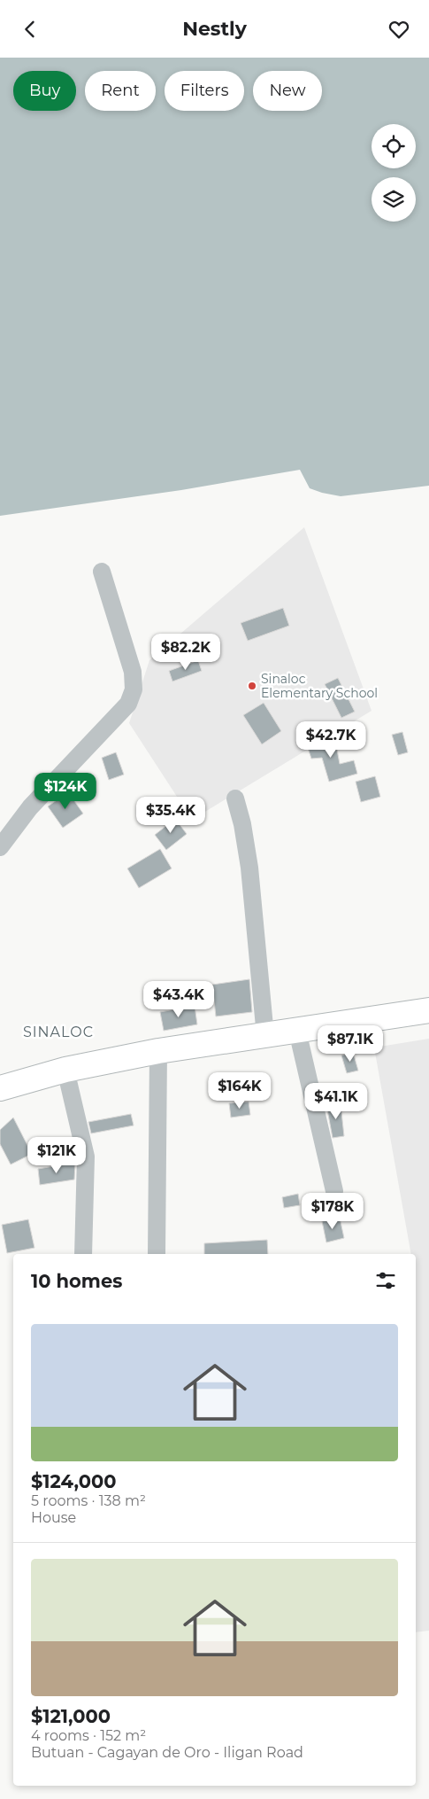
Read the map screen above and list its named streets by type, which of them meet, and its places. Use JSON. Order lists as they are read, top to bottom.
{
  "districts": ["SINALOC"],
  "places": ["Sinaloc Elementary School"],
  "page": {
    "header": "Nestly",
    "chip": [
      "Buy",
      "Rent",
      "Filters",
      "New"
    ],
    "price": [
      "$82.2K",
      "$42.7K",
      "$124K",
      "$35.4K",
      "$43.4K",
      "$87.1K",
      "$164K",
      "$41.1K",
      "$121K",
      "$178K"
    ],
    "heading": "10 homes",
    "list": [
      {
        "name": "$124,000",
        "note": "5 rooms · 138 m² · House"
      },
      {
        "name": "$121,000",
        "note": "4 rooms · 152 m² · Butuan - Cagayan de Oro - Iligan Road"
      }
    ]
  }
}
